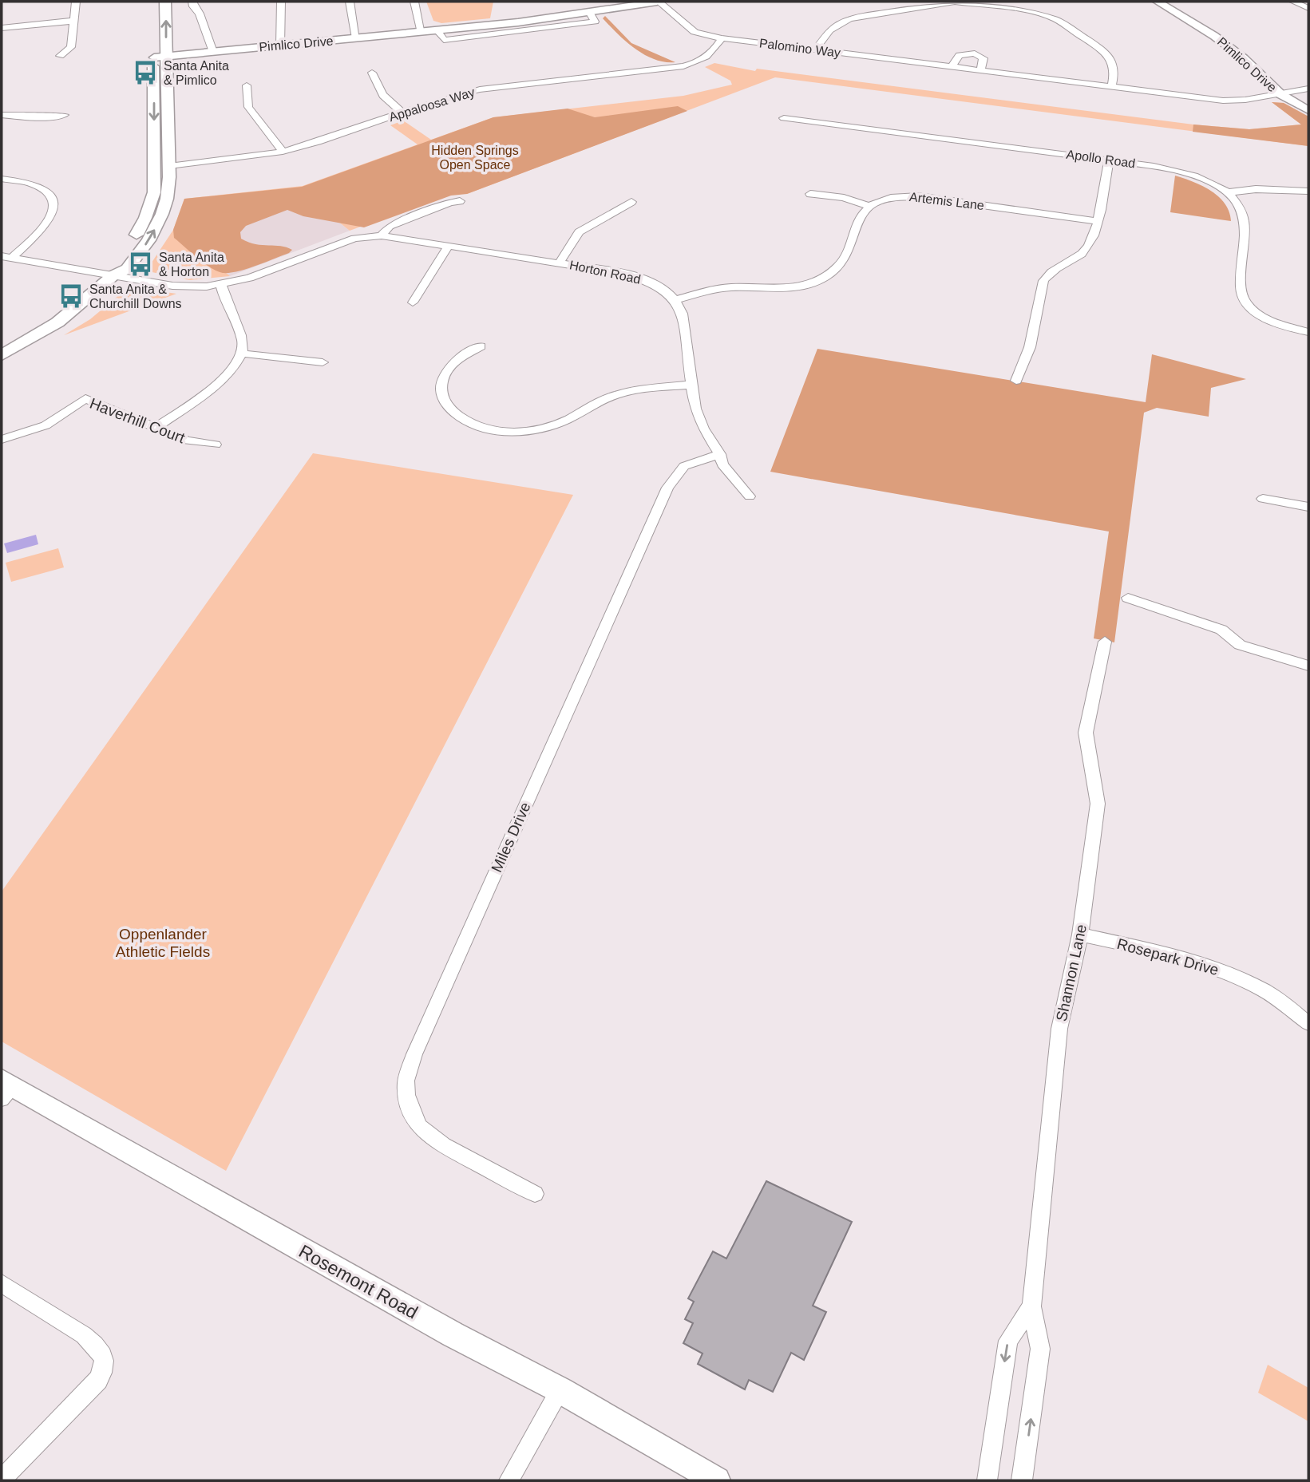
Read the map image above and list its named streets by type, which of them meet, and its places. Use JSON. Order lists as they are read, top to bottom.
{
  "streets": {
    "main road": ["Rosemont Road"],
    "street": [
      "Pimlico Drive",
      "Palomino Way",
      "Appaloosa Way",
      "Apollo Road",
      "Artemis Lane",
      "Horton Road",
      "Haverhill Court",
      "Miles Drive",
      "Rosepark Drive",
      "Shannon Lane"
    ]
  },
  "crossings": [
    ["Pimlico Drive", "Palomino Way"],
    ["Palomino Way", "Appaloosa Way"],
    ["Rosepark Drive", "Shannon Lane"]
  ],
  "parks": ["Hidden Springs Open Space", "Oppenlander Athletic Fields"],
  "places": {
    "bus stop": ["Santa Anita & Pimlico", "Santa Anita & Horton", "Santa Anita & Churchill Downs"]
  }
}
